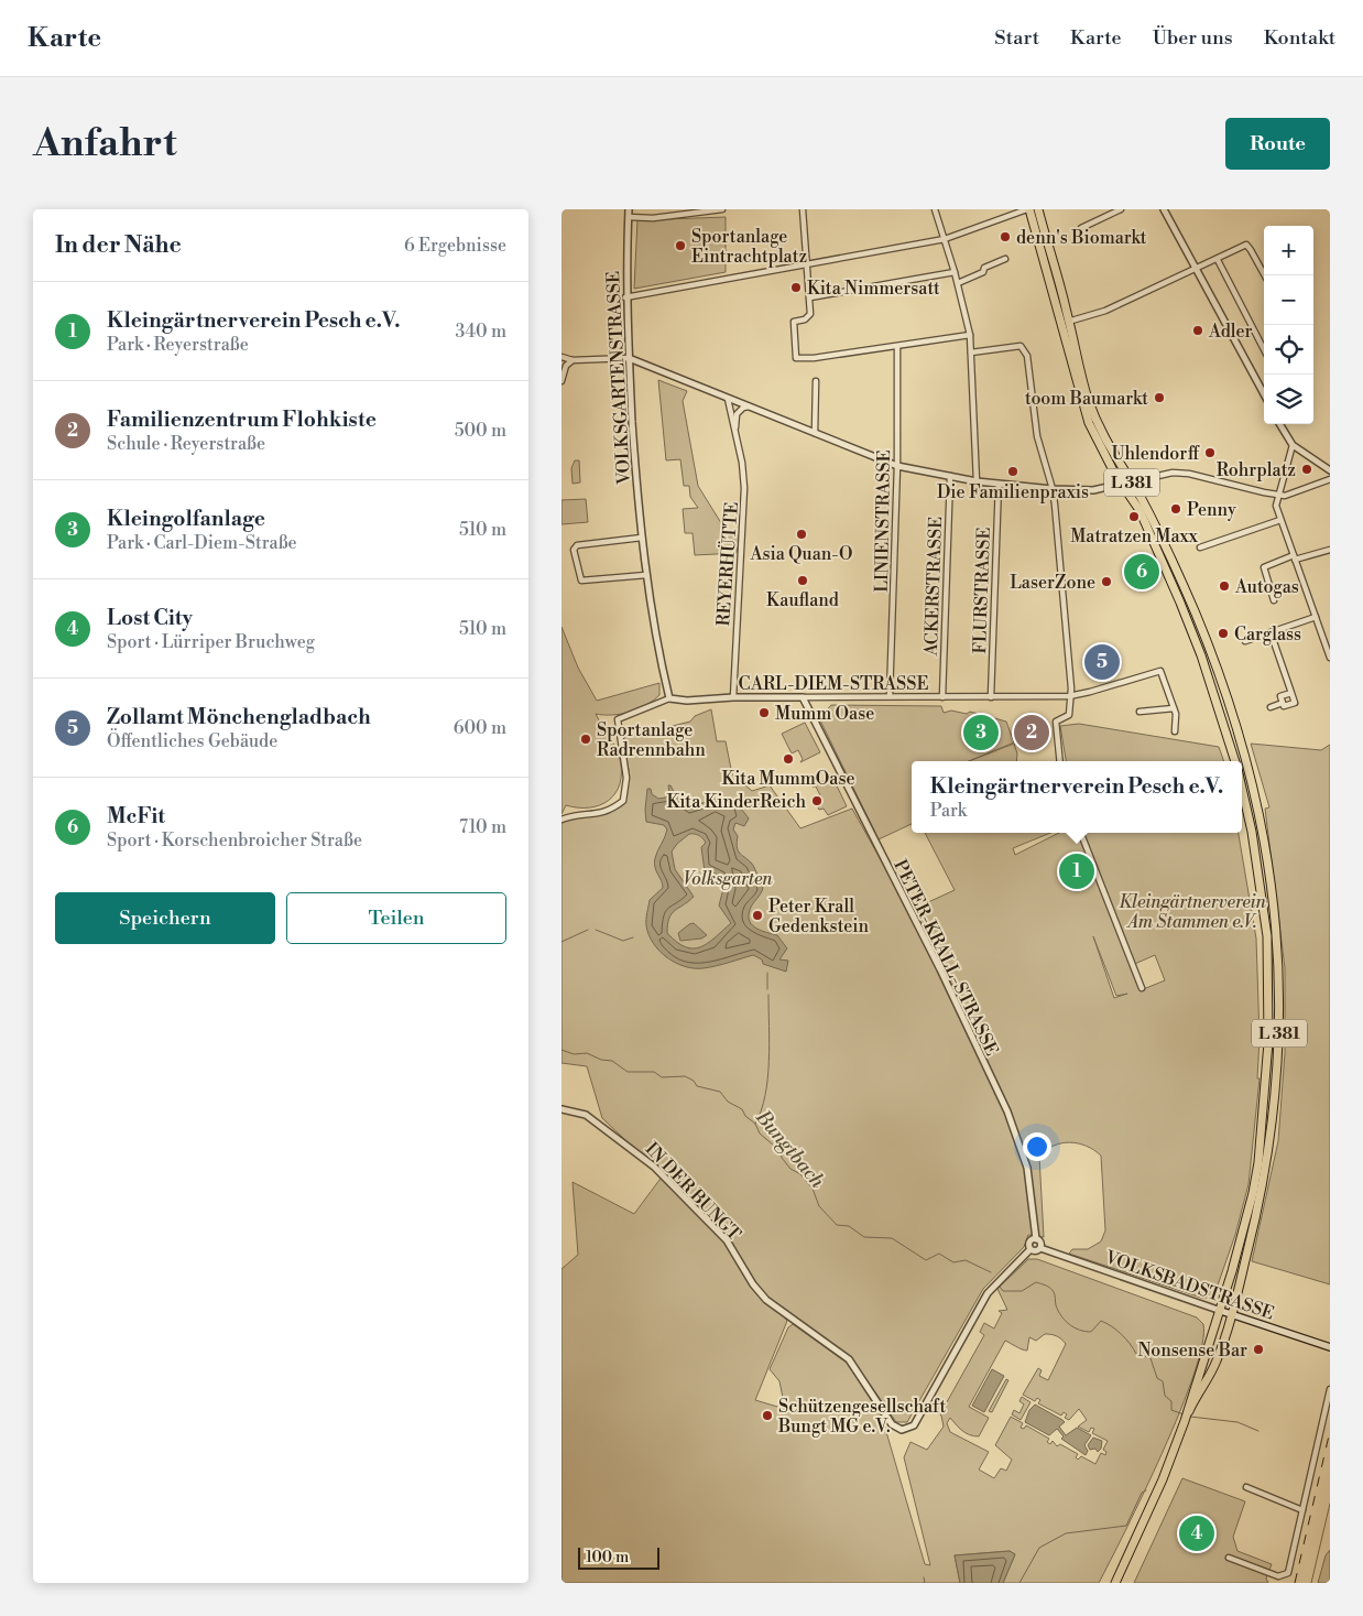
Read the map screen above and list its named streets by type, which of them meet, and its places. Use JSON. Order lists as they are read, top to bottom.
{
  "streets": {
    "main road": ["L 381", "VOLKSBADSTRASSE"],
    "street": [
      "VOLKSGARTENSTRASSE",
      "LINIENSTRASSE",
      "REYERHÜTTE",
      "ACKERSTRASSE",
      "FLURSTRASSE",
      "CARL-DIEM-STRASSE",
      "PETER-KRALL-STRASSE",
      "IN DER BUNGT"
    ]
  },
  "crossings": [
    ["VOLKSGARTENSTRASSE", "CARL-DIEM-STRASSE"],
    ["L 381", "VOLKSBADSTRASSE"],
    ["LINIENSTRASSE", "CARL-DIEM-STRASSE"],
    ["REYERHÜTTE", "CARL-DIEM-STRASSE"],
    ["ACKERSTRASSE", "CARL-DIEM-STRASSE"],
    ["FLURSTRASSE", "CARL-DIEM-STRASSE"],
    ["CARL-DIEM-STRASSE", "PETER-KRALL-STRASSE"],
    ["PETER-KRALL-STRASSE", "IN DER BUNGT"],
    ["PETER-KRALL-STRASSE", "VOLKSBADSTRASSE"],
    ["IN DER BUNGT", "VOLKSBADSTRASSE"]
  ],
  "water": ["Bungtbach"],
  "parks": ["Volksgarten", "Kleingärtnerverein Am Stammen e.V."],
  "places": [
    "denn's Biomarkt",
    "Sportanlage Eintrachtplatz",
    "Kita Nimmersatt",
    "Adler",
    "toom Baumarkt",
    "Uhlendorff",
    "Rohrplatz",
    "Die Familienpraxis",
    "Penny",
    "Matratzen Maxx",
    "Asia Quan-O",
    "Kaufland",
    "LaserZone",
    "Autogas",
    "Carglass",
    "Mumm Oase",
    "Sportanlage Radrennbahn",
    "Kita MummOase",
    "Kita KinderReich",
    "Peter Krall Gedenkstein",
    "Nonsense Bar",
    "Schützengesellschaft Bungt MG e.V."
  ],
  "scale_bar": "100 m",
  "page": {
    "header": "Karte",
    "nav": [
      "Start",
      "Karte",
      "Über uns",
      "Kontakt"
    ],
    "buttons": [
      "Route",
      ["Speichern", "Teilen"]
    ],
    "title": "Anfahrt",
    "heading": ["In der Nähe", "6 Ergebnisse"],
    "map_buttons": ["+", "−"],
    "list": [
      {
        "mark": "1",
        "name": "Kleingärtnerverein Pesch e.V.",
        "note": "Park · Reyerstraße",
        "value": "340 m"
      },
      {
        "mark": "2",
        "name": "Familienzentrum Flohkiste",
        "note": "Schule · Reyerstraße",
        "value": "500 m"
      },
      {
        "mark": "3",
        "name": "Kleingolfanlage",
        "note": "Park · Carl-Diem-Straße",
        "value": "510 m"
      },
      {
        "mark": "4",
        "name": "Lost City",
        "note": "Sport · Lürriper Bruchweg",
        "value": "510 m"
      },
      {
        "mark": "5",
        "name": "Zollamt Mönchengladbach",
        "note": "Öffentliches Gebäude",
        "value": "600 m"
      },
      {
        "mark": "6",
        "name": "McFit",
        "note": "Sport · Korschenbroicher Straße",
        "value": "710 m"
      }
    ],
    "pins": [
      "6",
      "5",
      "2",
      "3",
      "1",
      "4"
    ],
    "popup": ["Kleingärtnerverein Pesch e.V.", "Park"],
    "scale": "100 m"
  }
}
